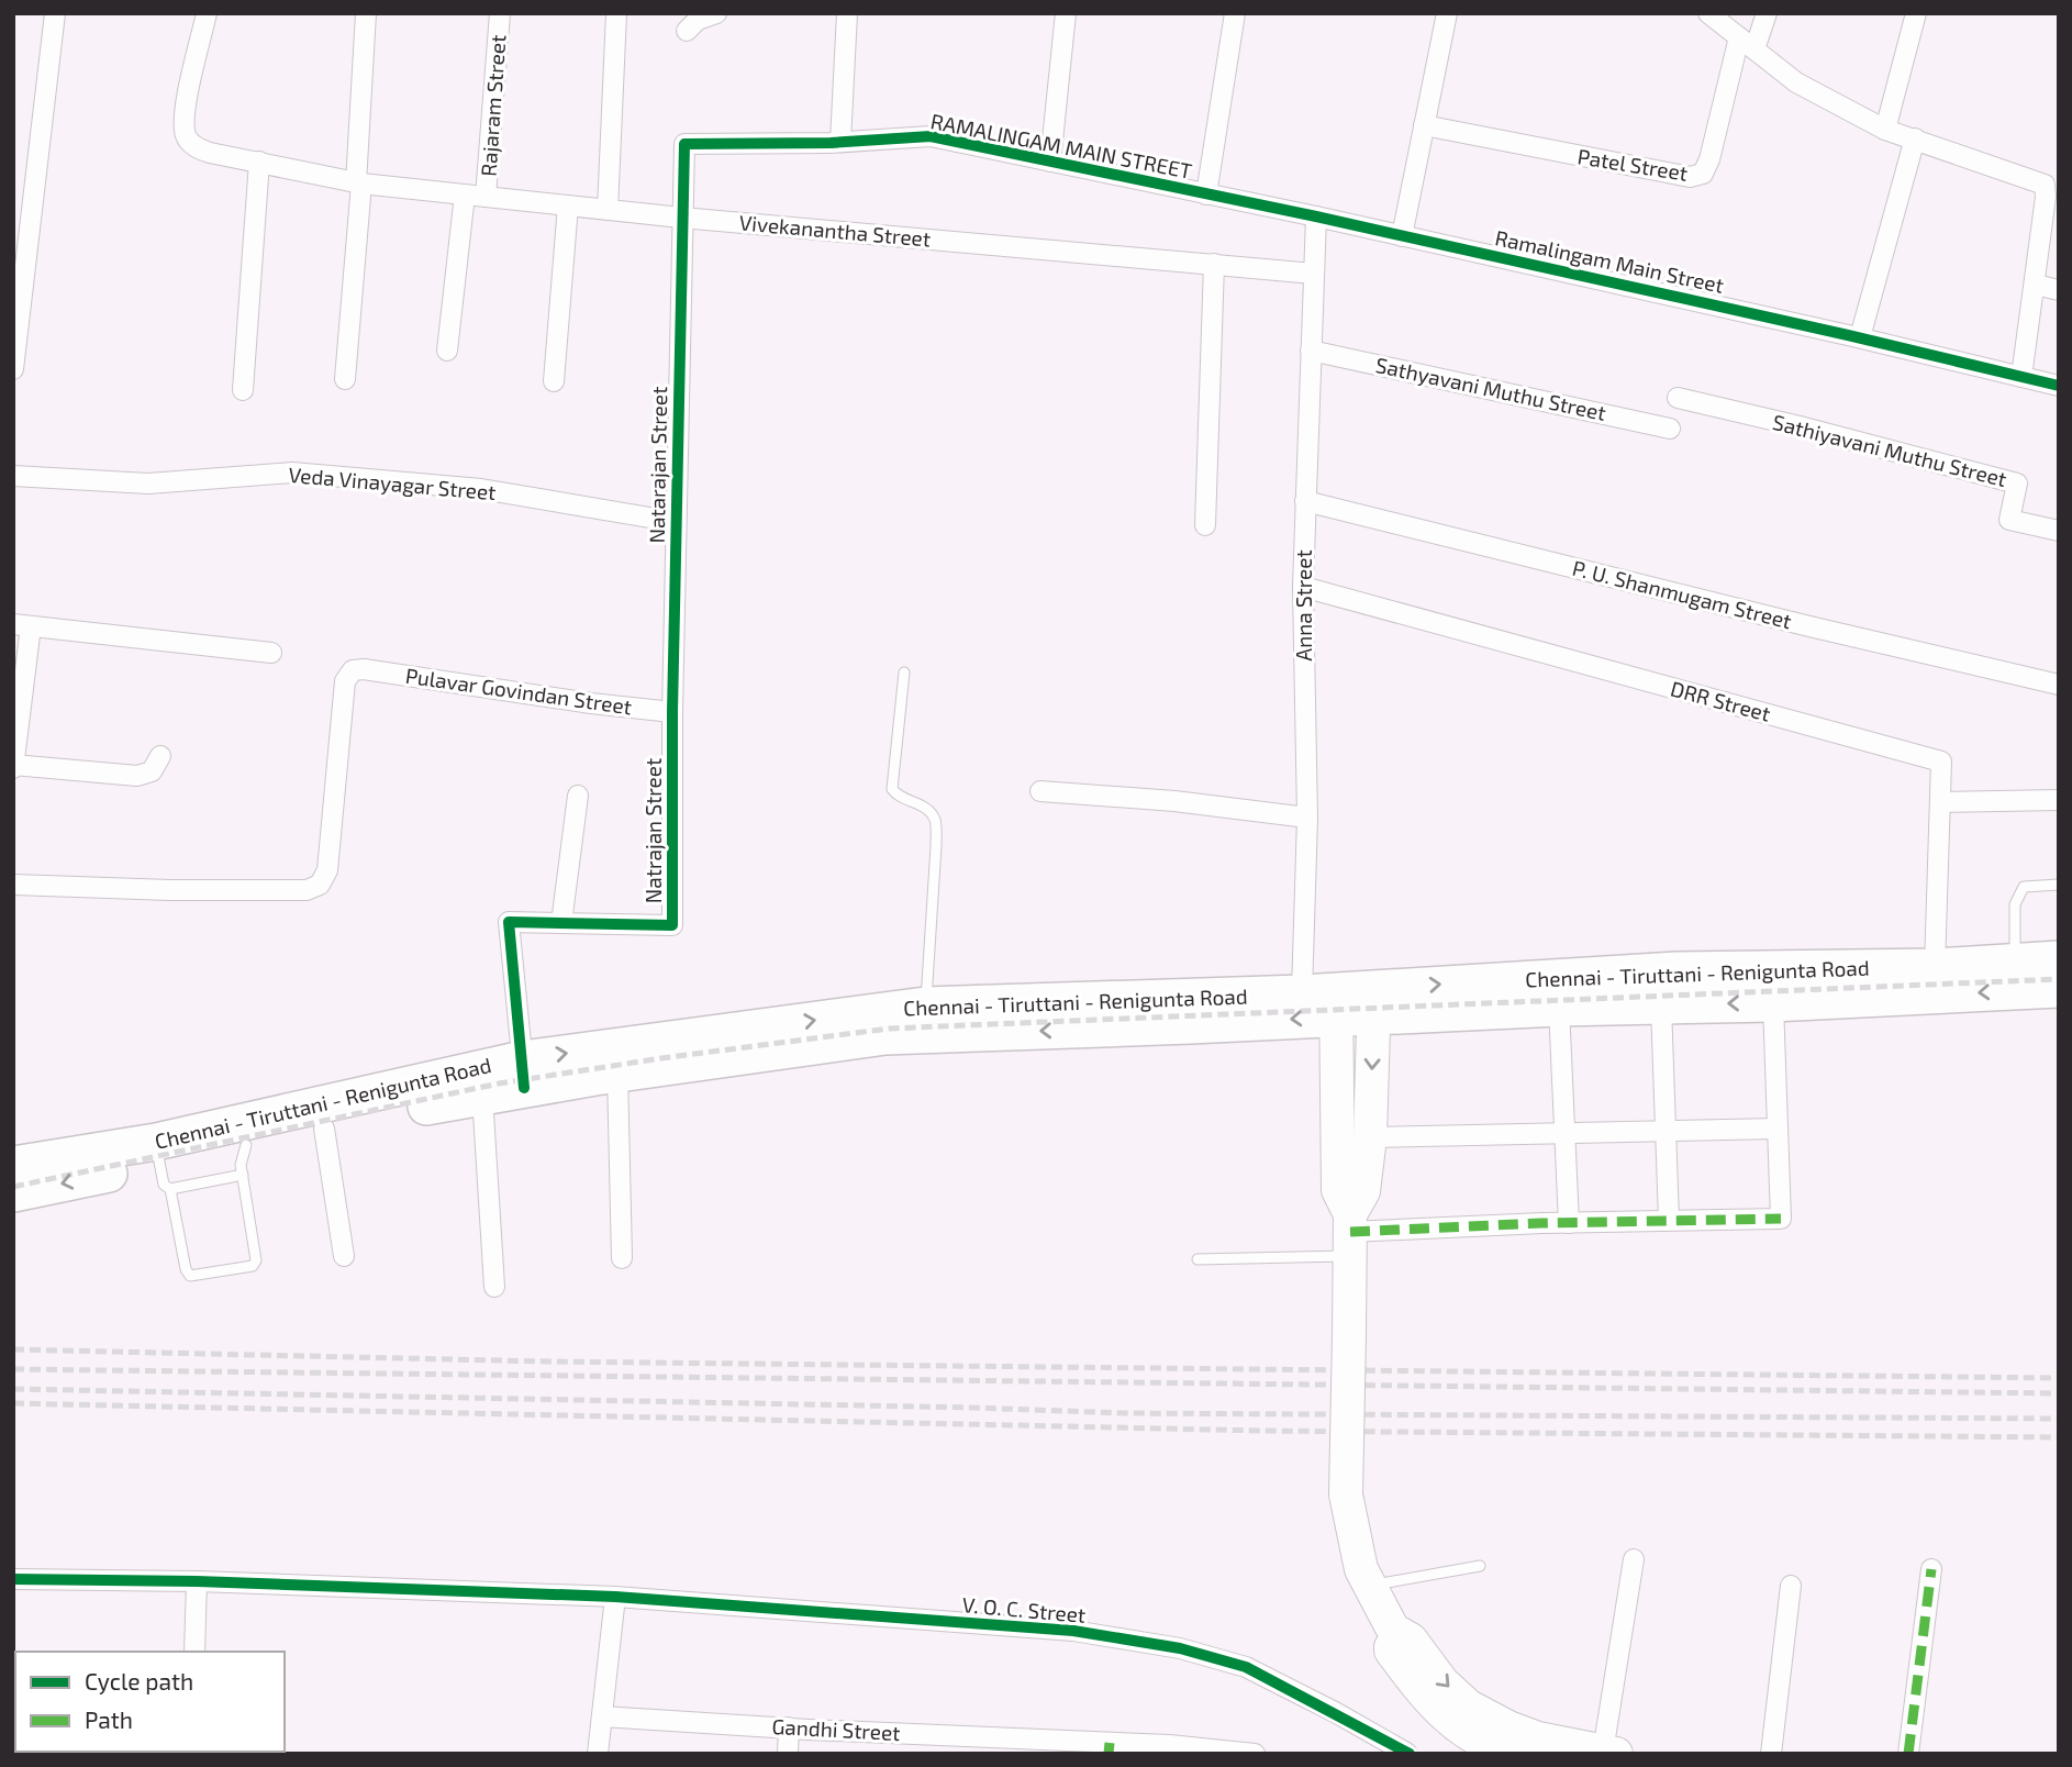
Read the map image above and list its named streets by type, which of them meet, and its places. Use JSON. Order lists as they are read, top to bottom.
{
  "streets": {
    "highway": ["Chennai - Tiruttani - Renigunta Road"],
    "street": [
      "Rajaram Street",
      "RAMALINGAM MAIN STREET",
      "Patel Street",
      "Vivekanantha Street",
      "Ramalingam Main Street",
      "Sathyavani Muthu Street",
      "Sathiyavani Muthu Street",
      "Natarajan Street",
      "Veda Vinayagar Street",
      "P. U. Shanmugam Street",
      "Anna Street",
      "Pulavar Govindan Street",
      "DRR Street",
      "Natrajan Street",
      "V. O. C. Street",
      "Gandhi Street"
    ]
  },
  "crossings": [
    ["Rajaram Street", "Vivekanantha Street"],
    ["RAMALINGAM MAIN STREET", "Vivekanantha Street"],
    ["RAMALINGAM MAIN STREET", "Ramalingam Main Street"],
    ["RAMALINGAM MAIN STREET", "Natarajan Street"],
    ["RAMALINGAM MAIN STREET", "Anna Street"],
    ["Vivekanantha Street", "Natarajan Street"],
    ["Vivekanantha Street", "Anna Street"],
    ["Ramalingam Main Street", "Anna Street"],
    ["Sathyavani Muthu Street", "Anna Street"],
    ["Natarajan Street", "Veda Vinayagar Street"],
    ["Natarajan Street", "Pulavar Govindan Street"],
    ["Natarajan Street", "Natrajan Street"],
    ["P. U. Shanmugam Street", "Anna Street"],
    ["Anna Street", "DRR Street"],
    ["Anna Street", "Chennai - Tiruttani - Renigunta Road"],
    ["Pulavar Govindan Street", "Natrajan Street"],
    ["DRR Street", "Chennai - Tiruttani - Renigunta Road"],
    ["Natrajan Street", "Chennai - Tiruttani - Renigunta Road"]
  ],
  "legend": ["Cycle path", "Path"]
}
